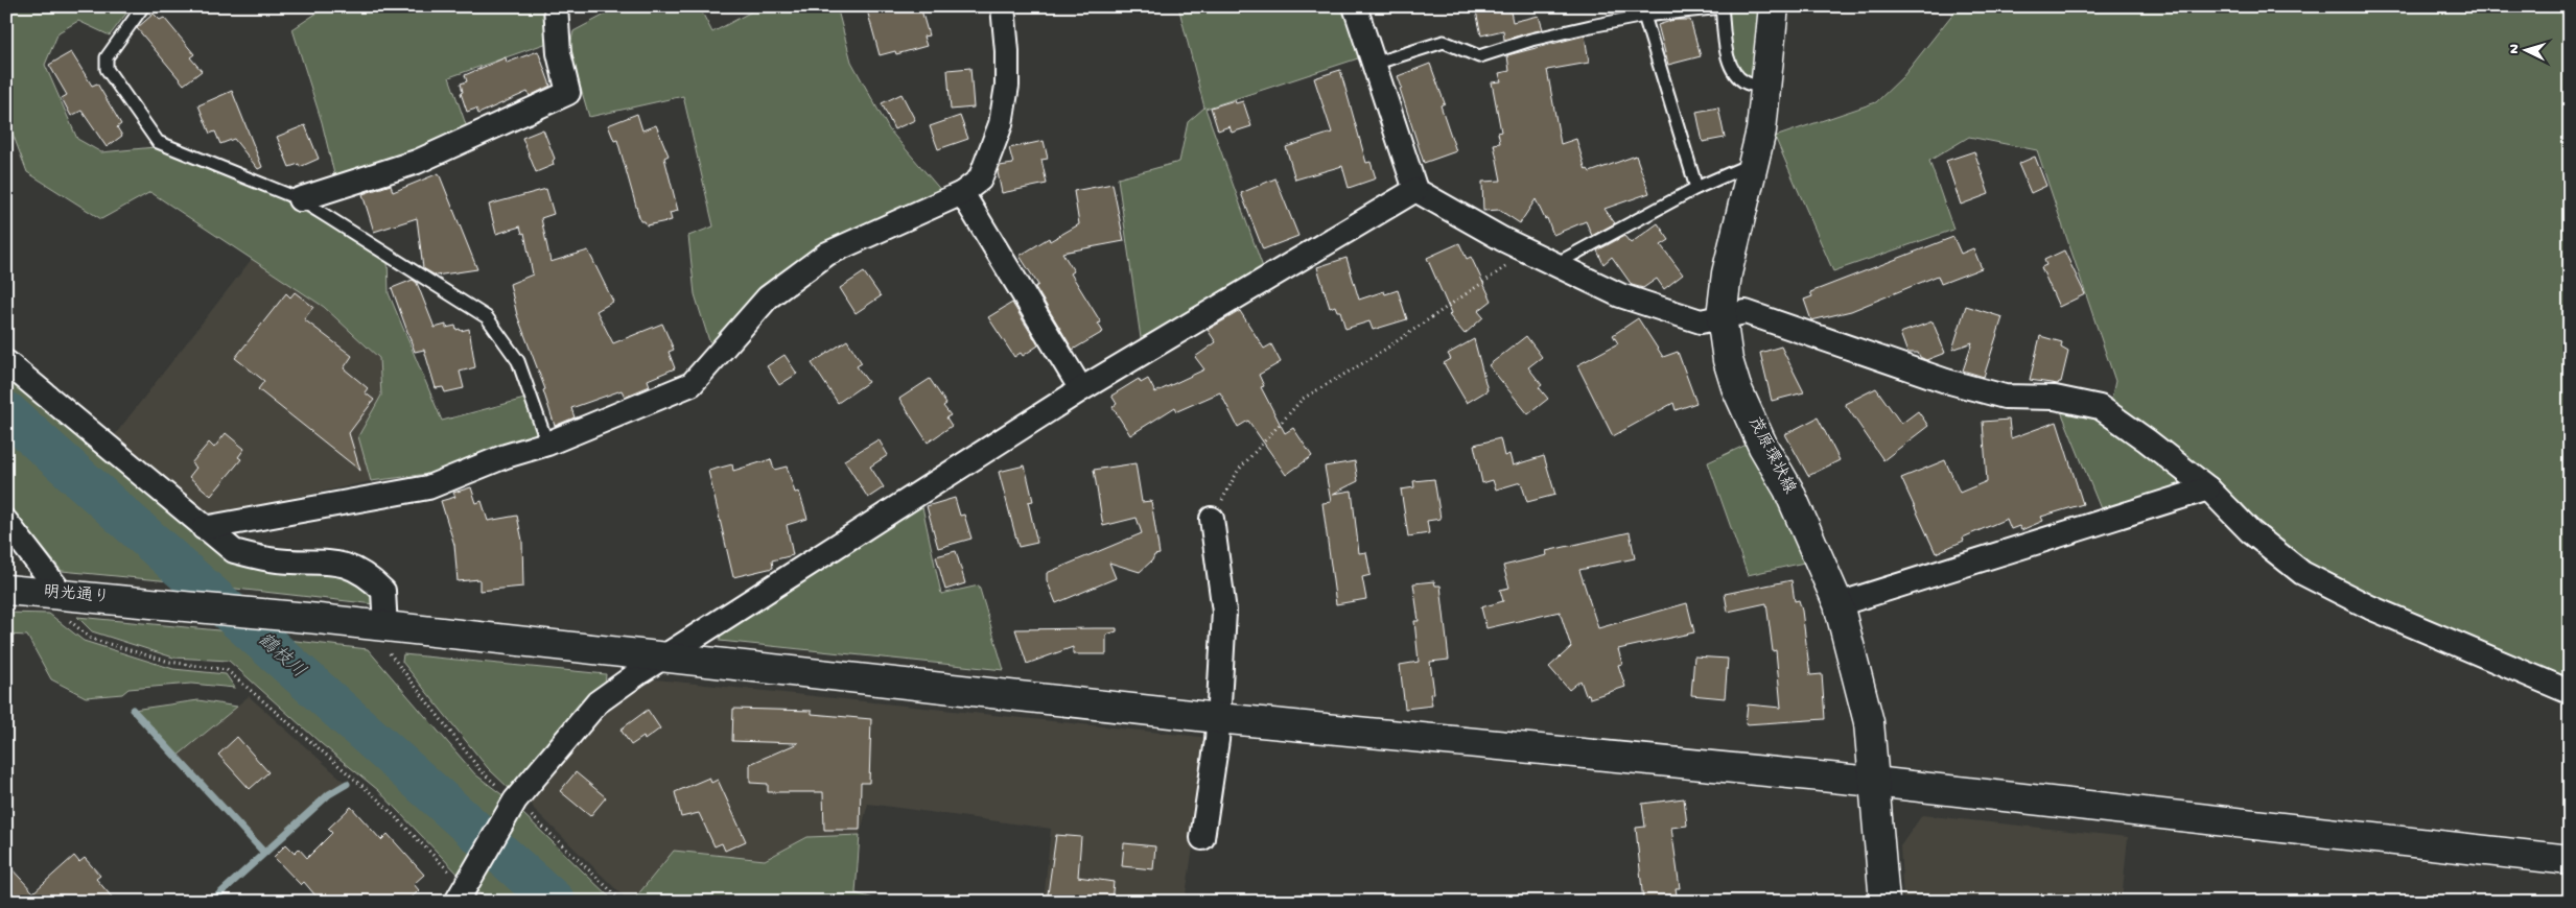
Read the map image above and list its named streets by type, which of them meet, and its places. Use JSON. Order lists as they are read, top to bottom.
{
  "streets": {
    "street": ["茂原環状線", "明光通り"]
  },
  "crossings": [
    ["茂原環状線", "明光通り"]
  ],
  "water": ["鶴枝川"],
  "north": "left"
}
